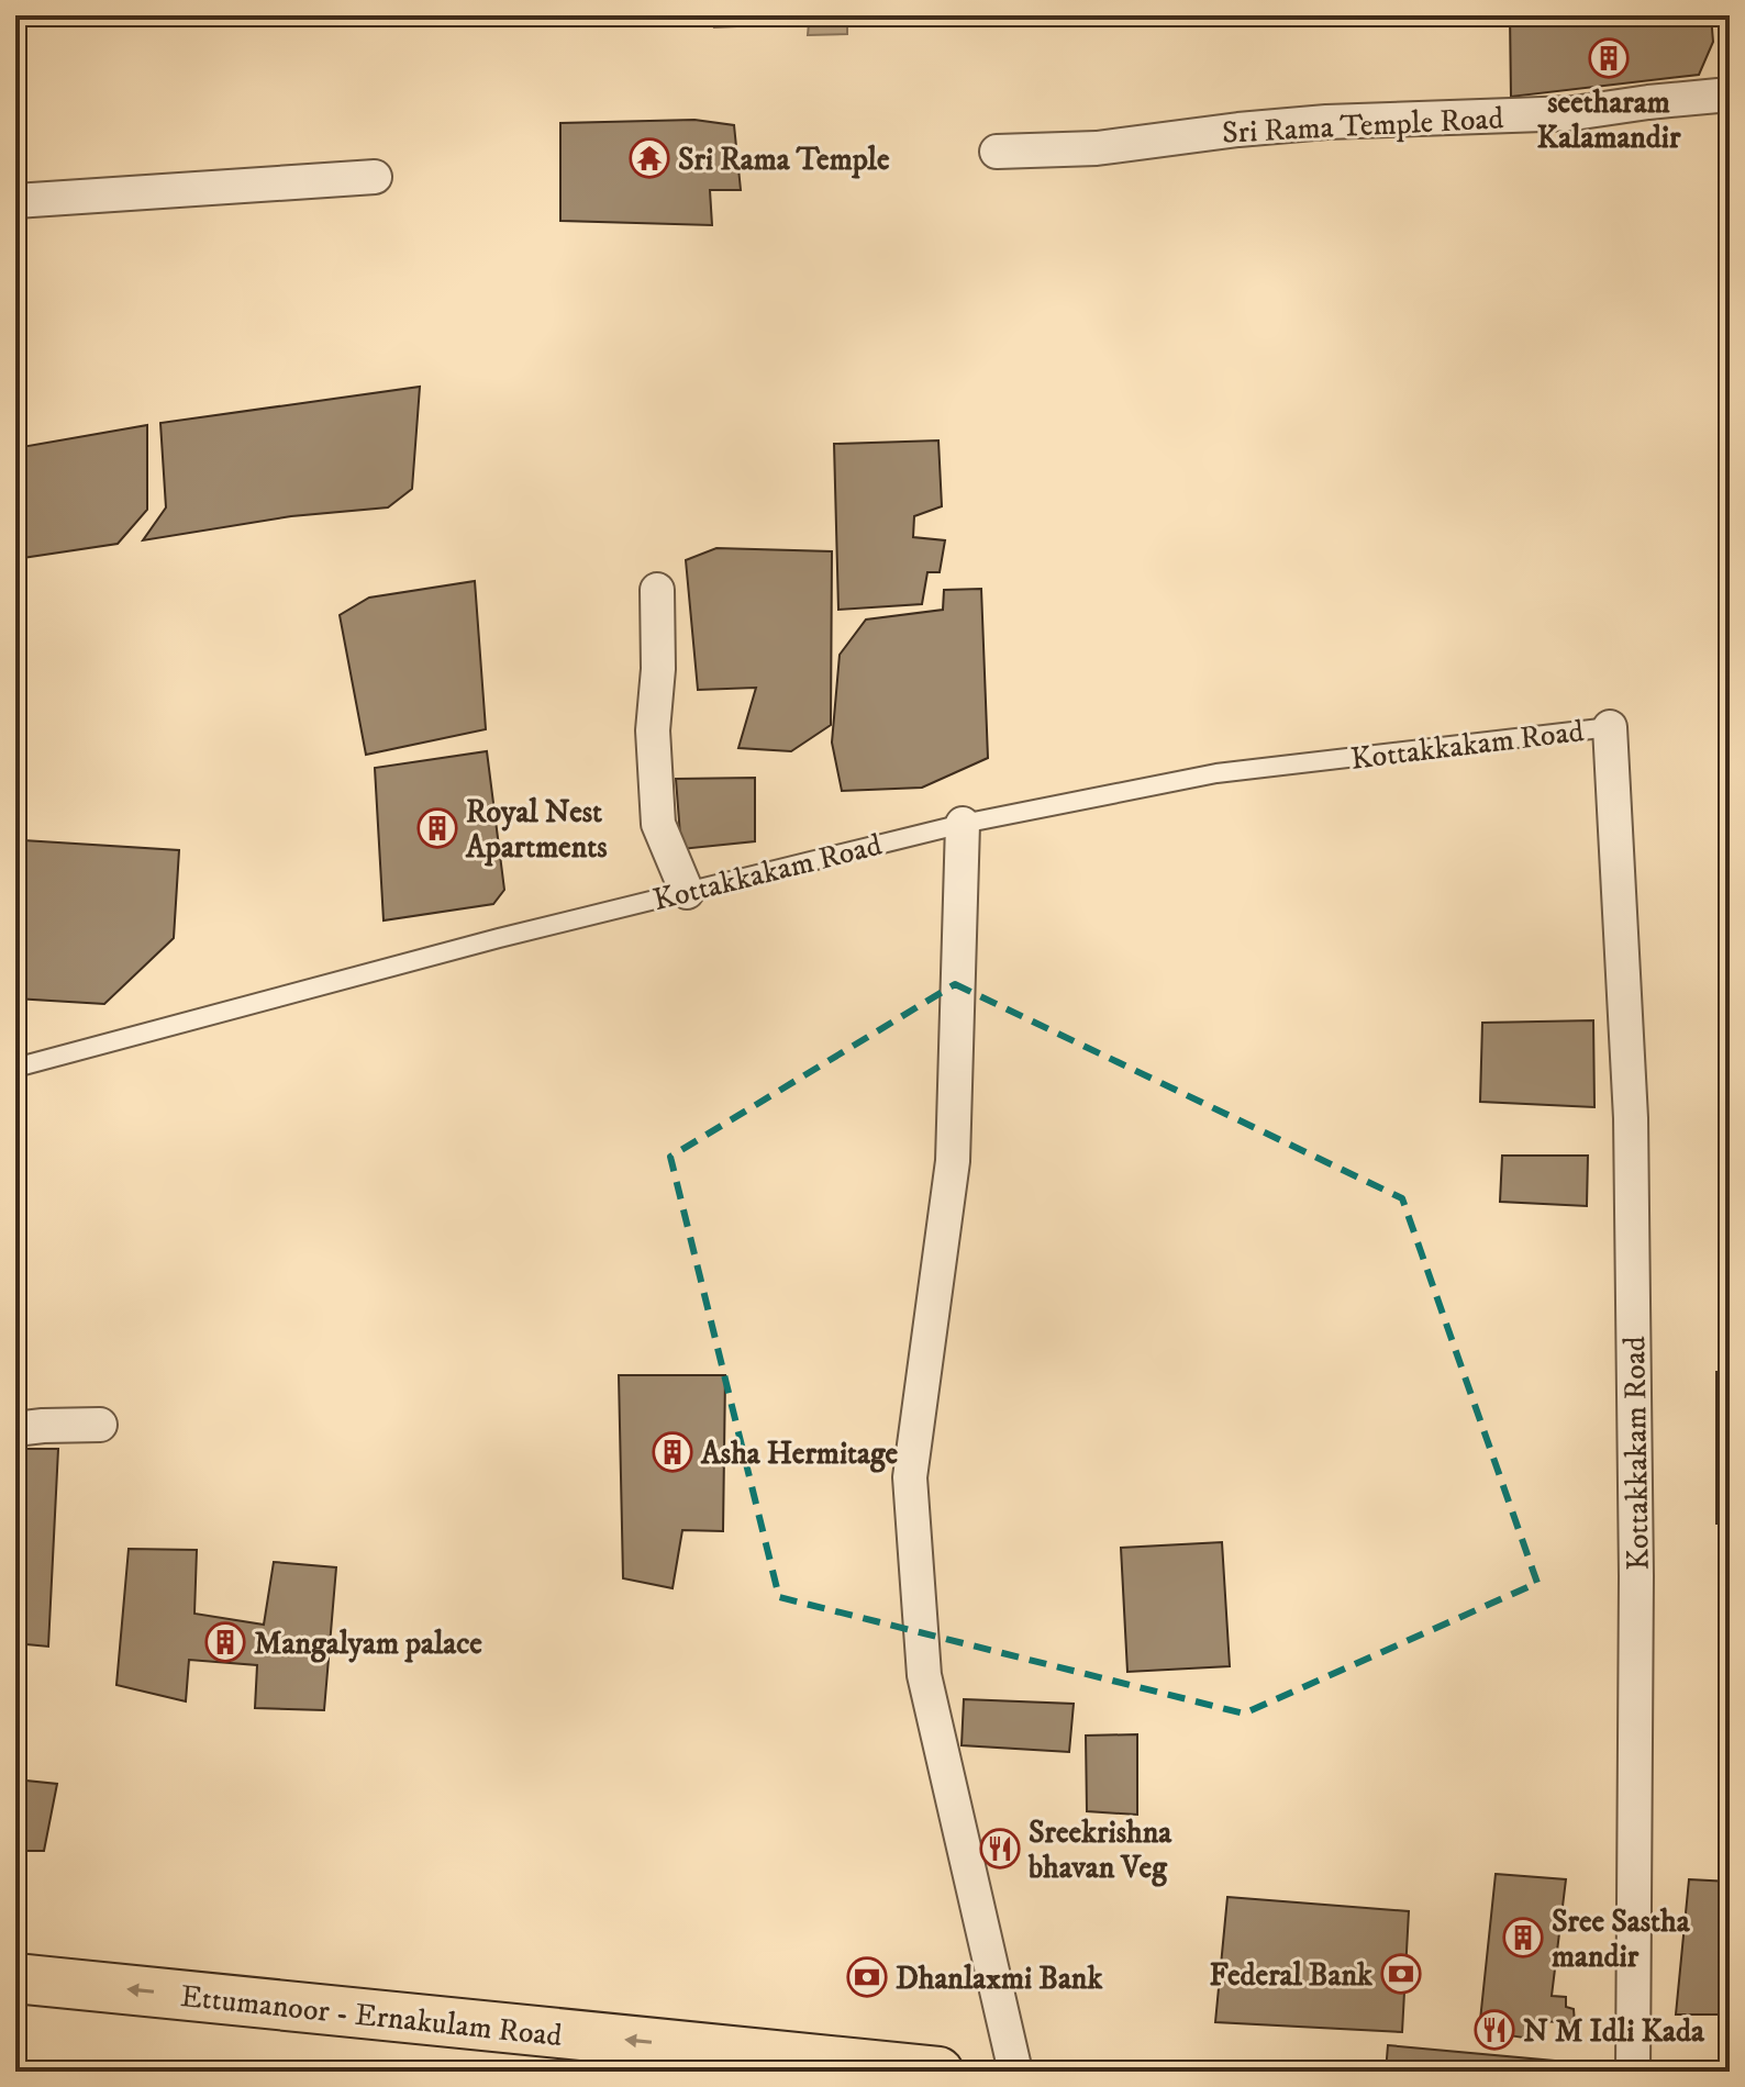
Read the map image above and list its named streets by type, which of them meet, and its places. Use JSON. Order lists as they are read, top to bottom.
{
  "streets": {
    "main road": ["Ettumanoor - Ernakulam Road"],
    "street": ["Sri Rama Temple Road", "Kottakkakam Road"]
  },
  "one_way": ["Ettumanoor - Ernakulam Road"],
  "places": {
    "building": [
      "seetharam Kalamandir",
      "Royal Nest Apartments",
      "Asha Hermitage",
      "Mangalyam palace",
      "Sree Sastha mandir"
    ],
    "temple": ["Sri Rama Temple"],
    "restaurant": ["Sreekrishna bhavan Veg", "N M Idli Kada"],
    "bank": ["Federal Bank", "Dhanlaxmi Bank"]
  }
}
